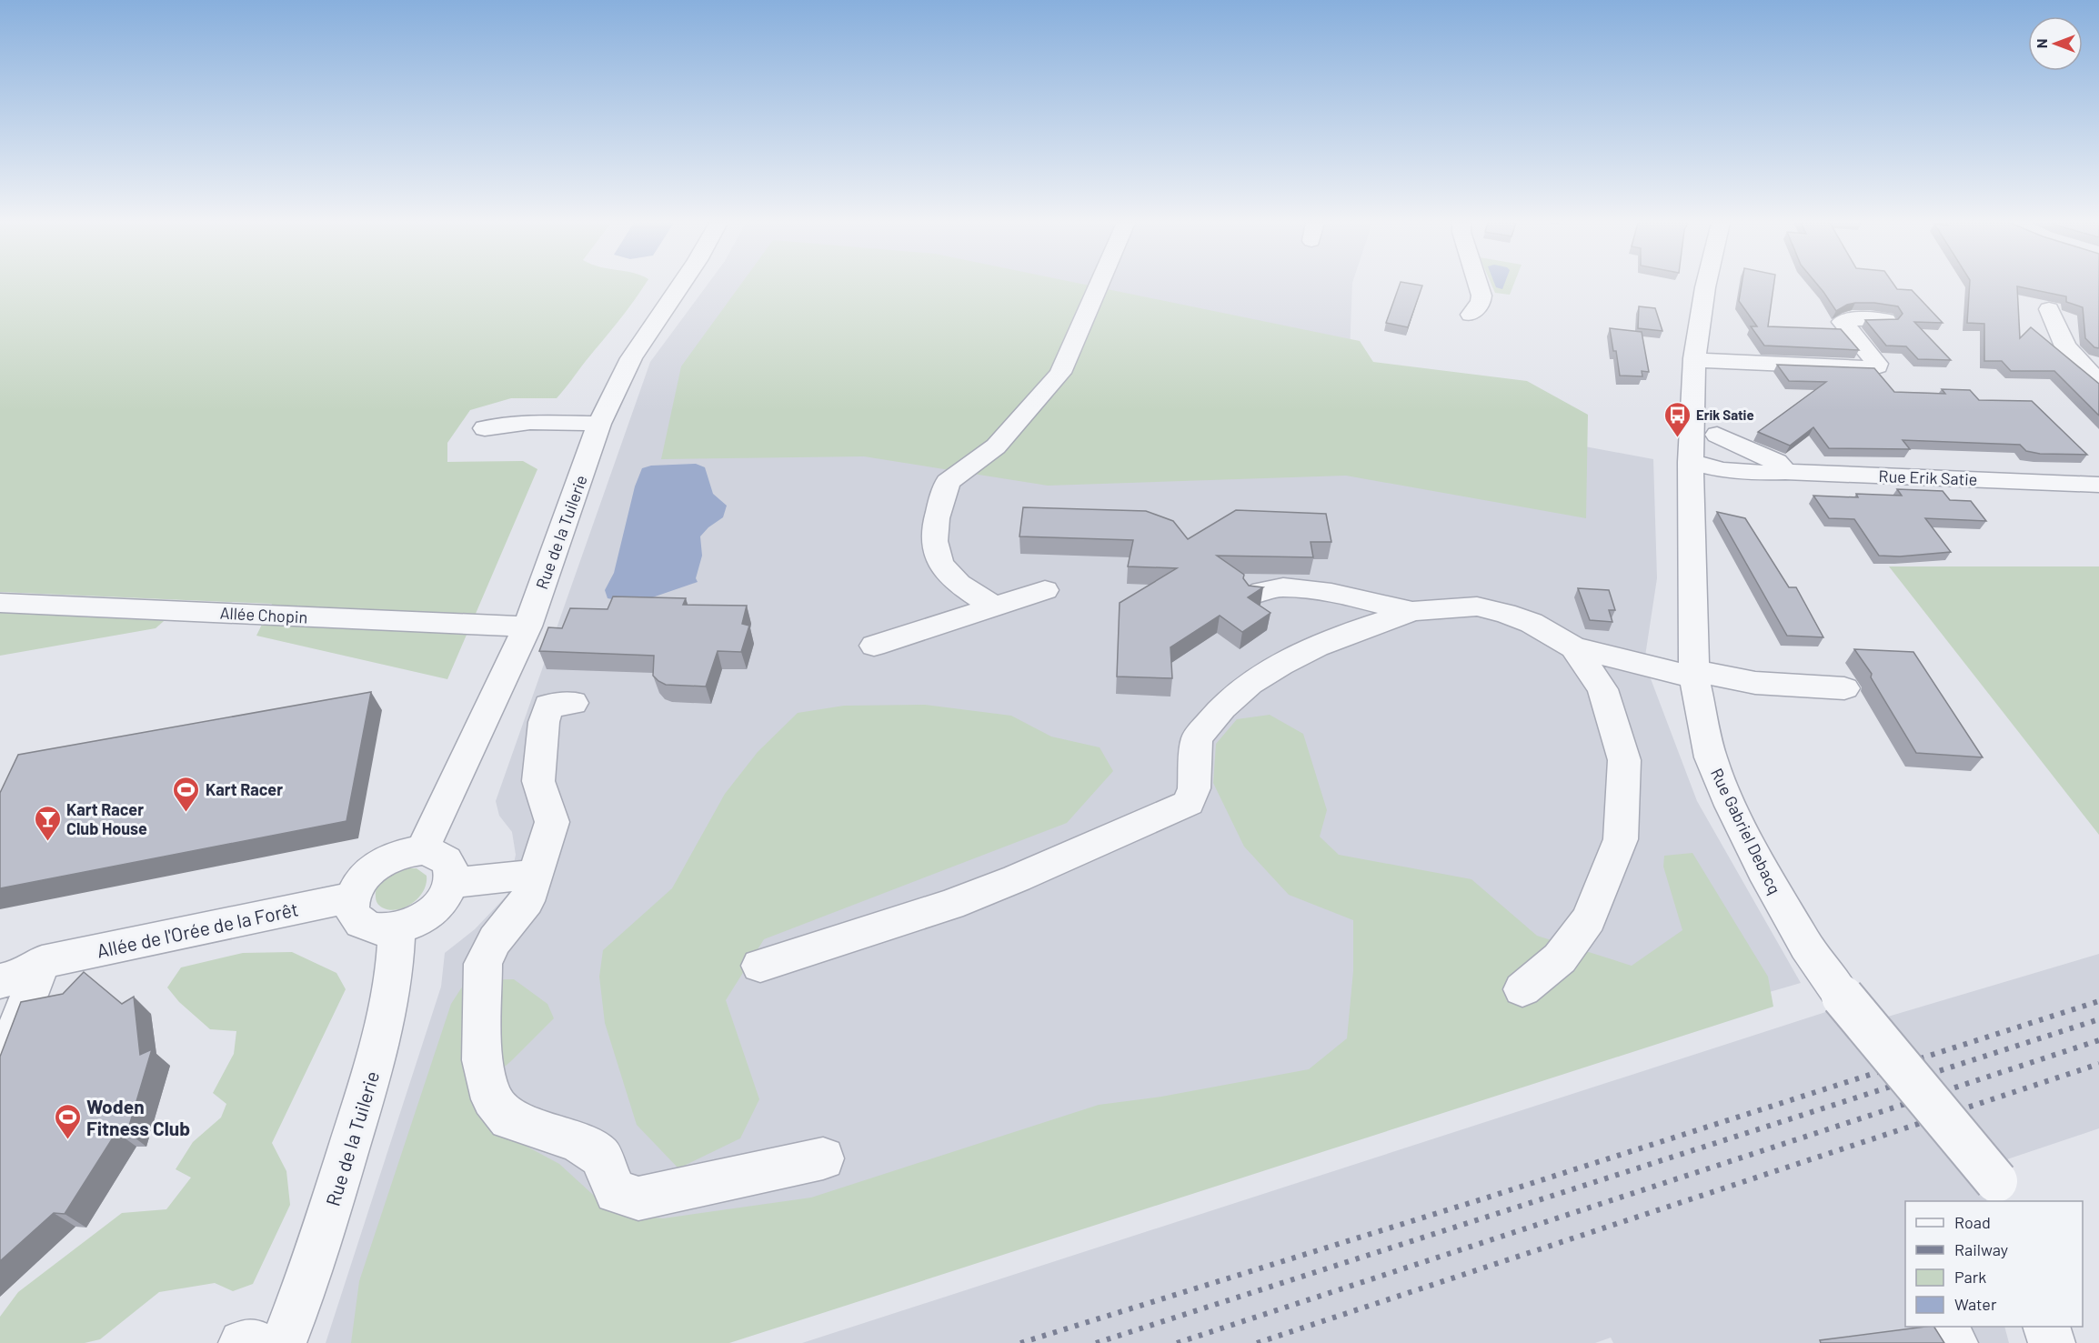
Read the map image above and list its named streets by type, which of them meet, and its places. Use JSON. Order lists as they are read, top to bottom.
{
  "streets": {
    "street": [
      "Rue Erik Satie",
      "Rue de la Tuilerie",
      "Allée Chopin",
      "Rue Gabriel Debacq",
      "Allée de l'Orée de la Forêt"
    ]
  },
  "crossings": [
    ["Rue Erik Satie", "Rue Gabriel Debacq"],
    ["Rue de la Tuilerie", "Allée Chopin"],
    ["Rue de la Tuilerie", "Allée de l'Orée de la Forêt"]
  ],
  "places": {
    "bus stop": ["Erik Satie"],
    "sports": ["Kart Racer", "Woden Fitness Club"],
    "bar": ["Kart Racer Club House"]
  },
  "legend": [
    "Road",
    "Railway",
    "Park",
    "Water"
  ],
  "north": "left"
}
